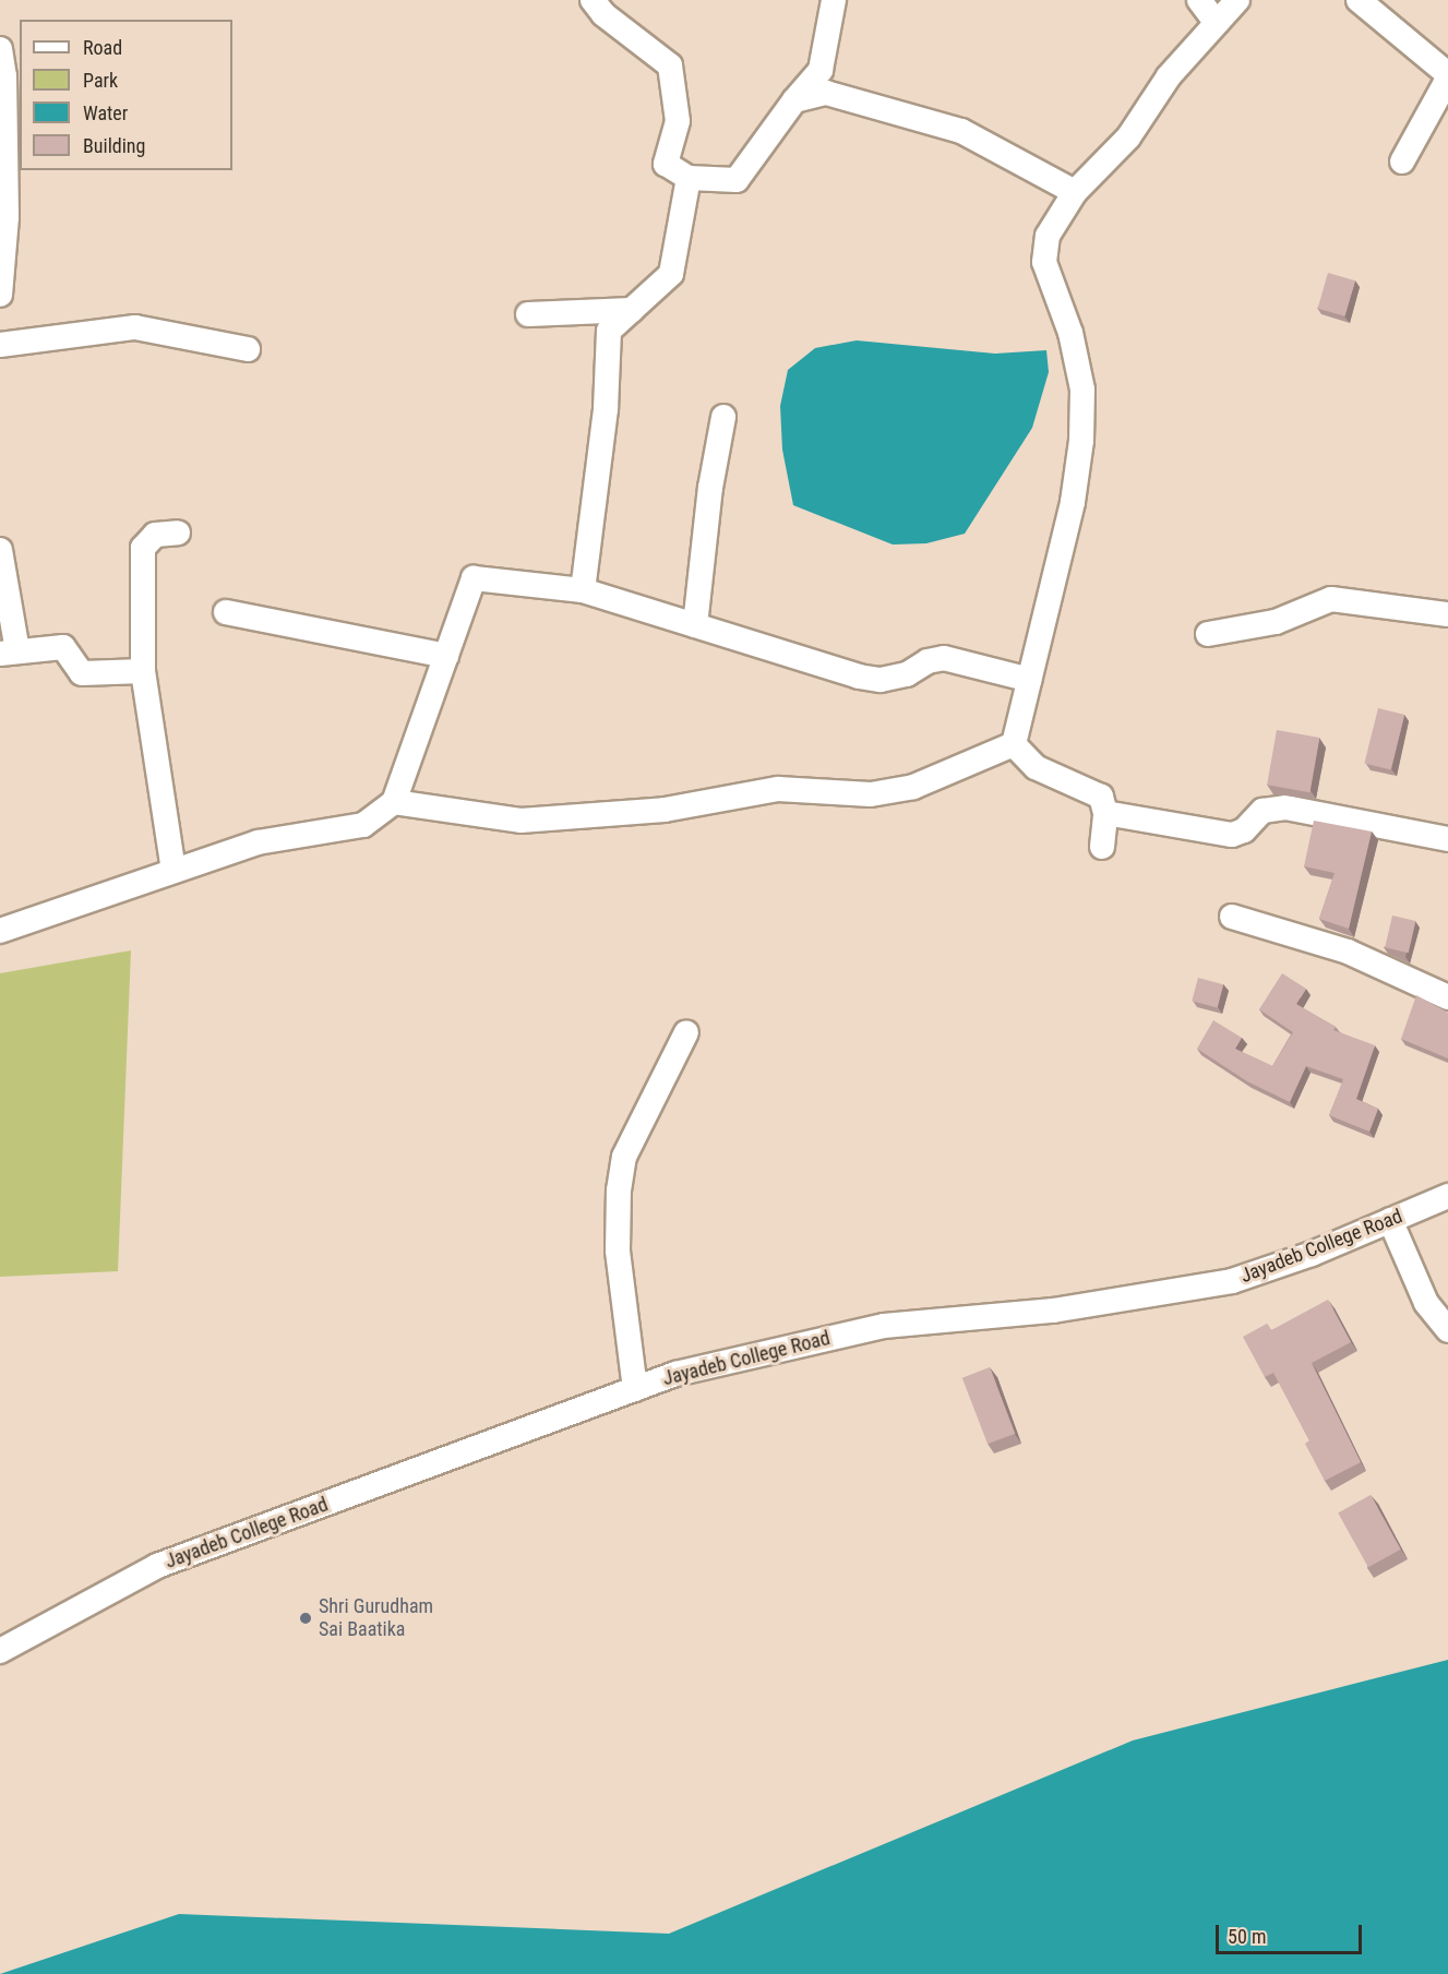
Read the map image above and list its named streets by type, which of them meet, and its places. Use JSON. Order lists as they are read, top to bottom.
{
  "streets": {
    "street": ["Jayadeb College Road"]
  },
  "places": ["Shri Gurudham Sai Baatika"],
  "legend": [
    "Road",
    "Park",
    "Water",
    "Building"
  ],
  "scale_bar": "50 m"
}
